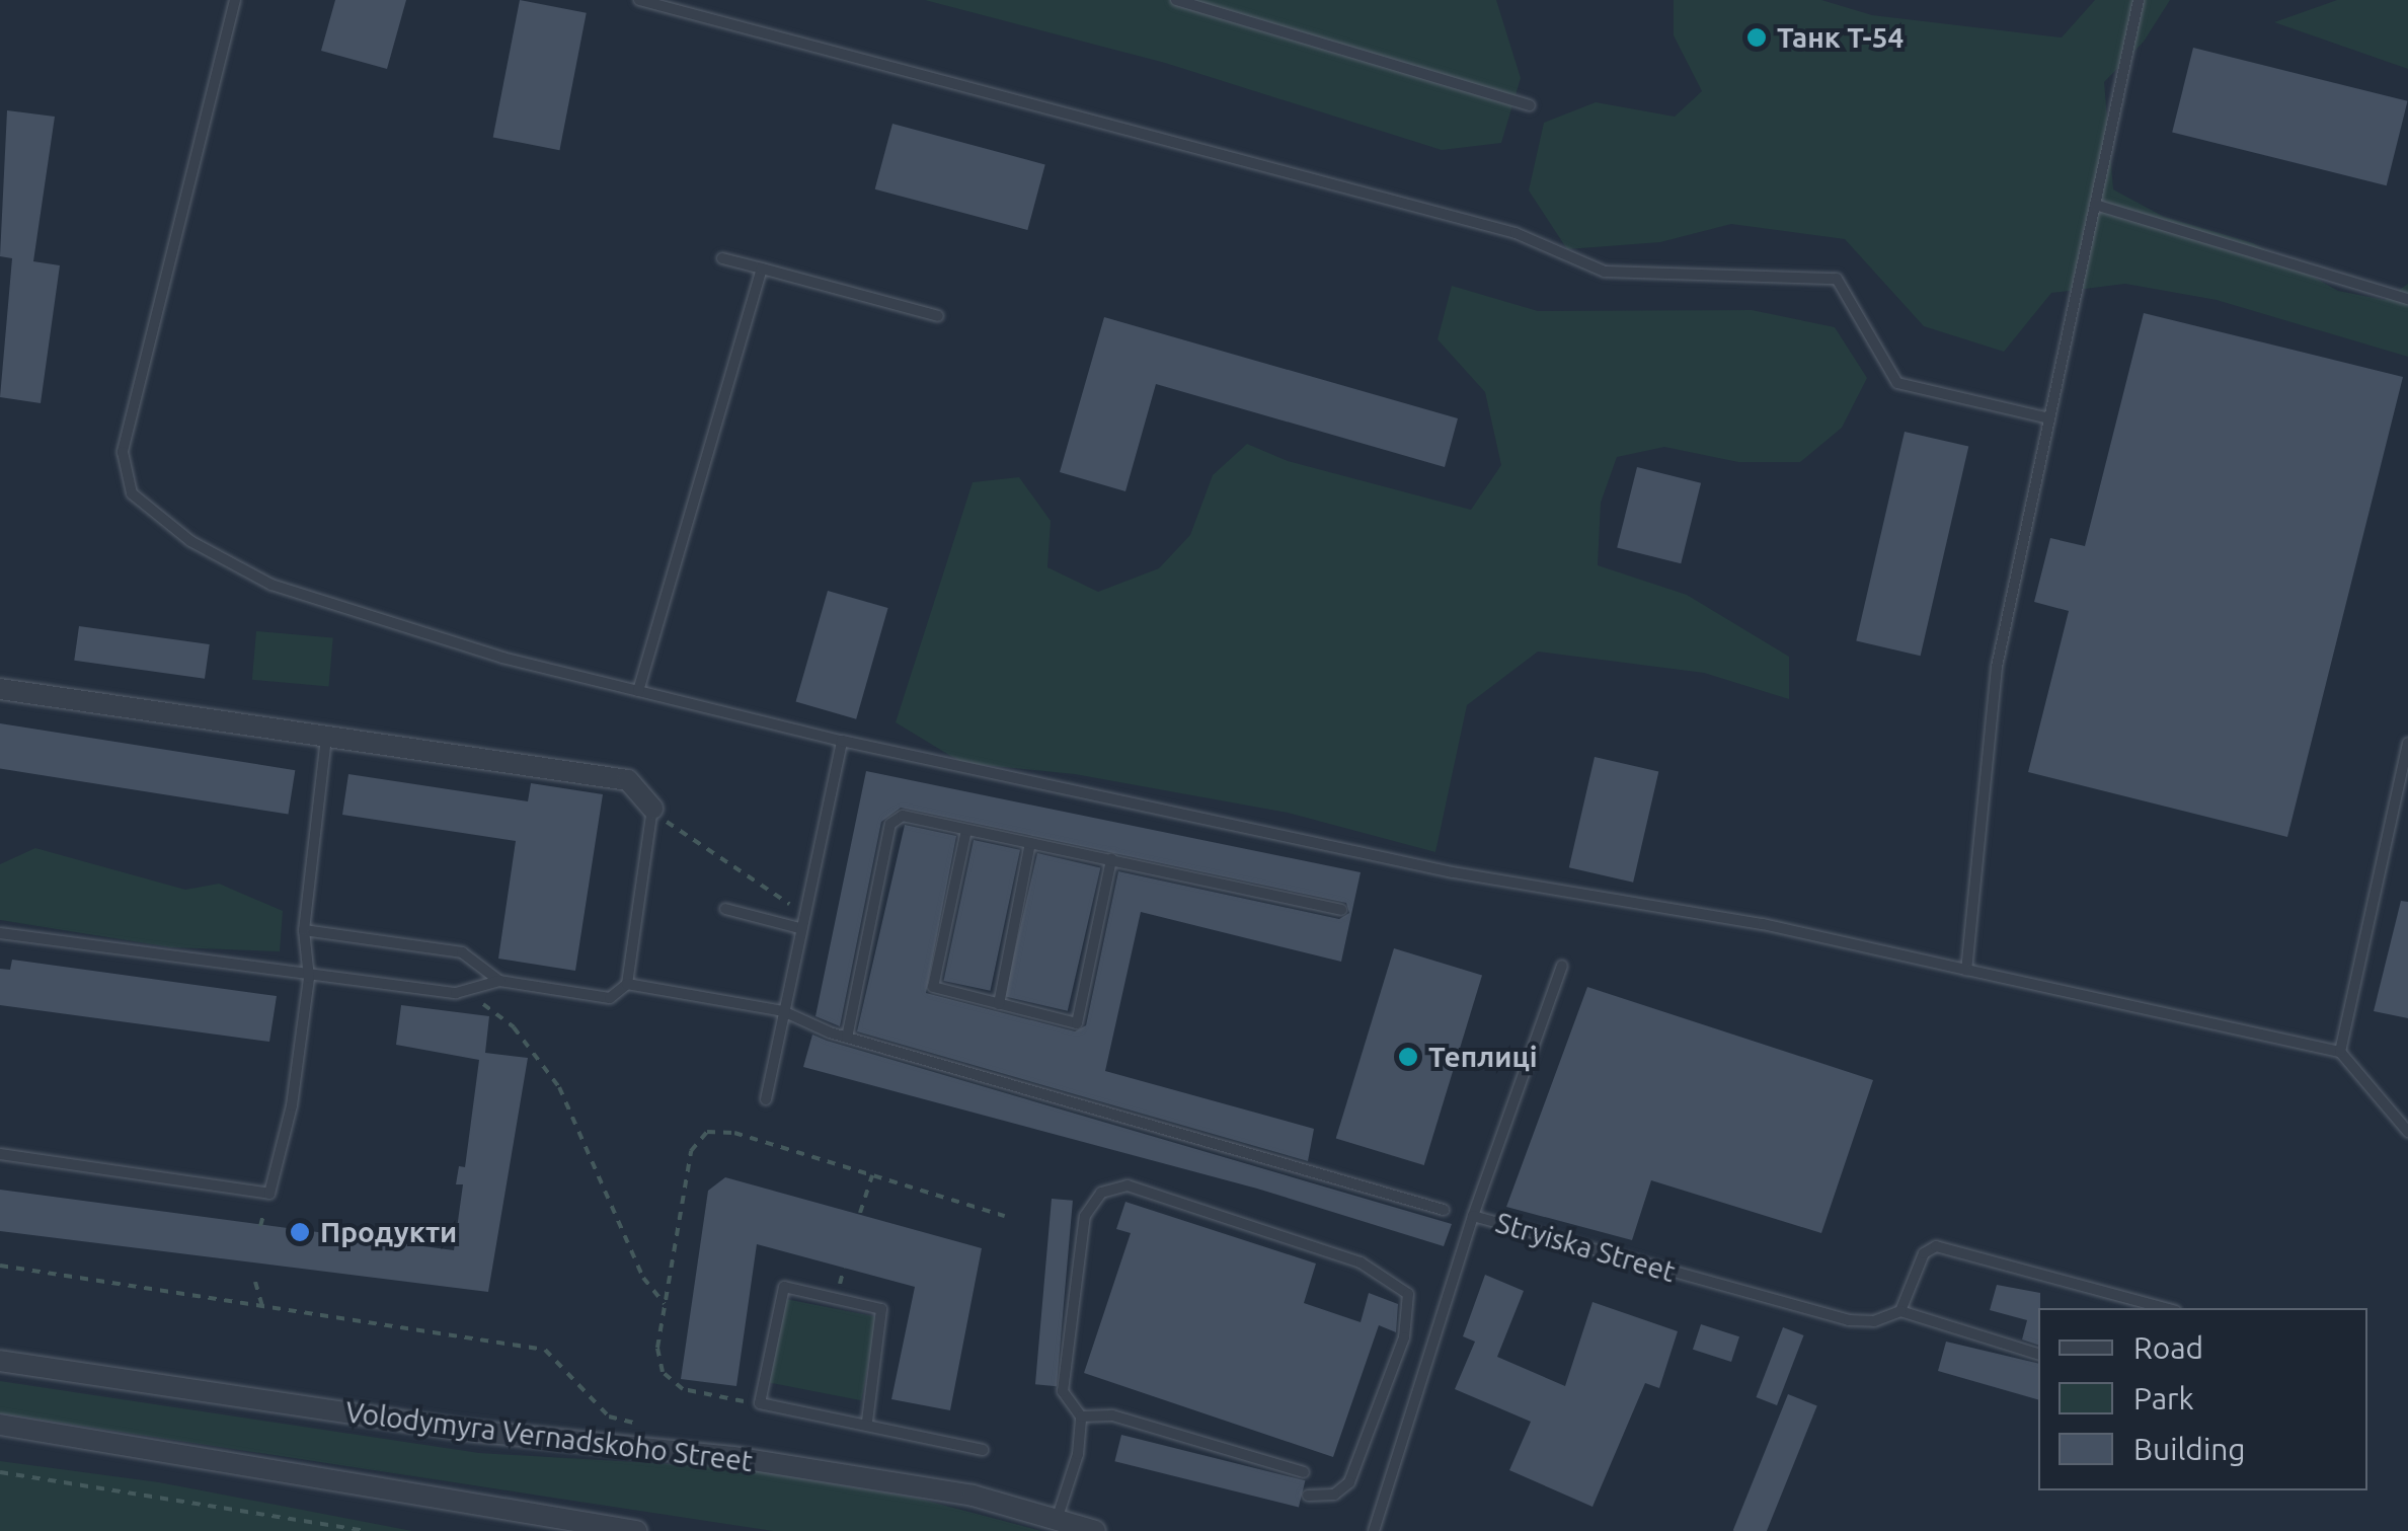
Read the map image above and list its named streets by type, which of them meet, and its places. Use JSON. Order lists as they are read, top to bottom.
{
  "streets": {
    "street": ["Volodymyra Vernadskoho Street"],
    "lane": ["Stryiska Street"]
  },
  "places": ["Танк Т-54", "Теплиці", "Продукти"],
  "legend": ["Road", "Park", "Building"]
}
